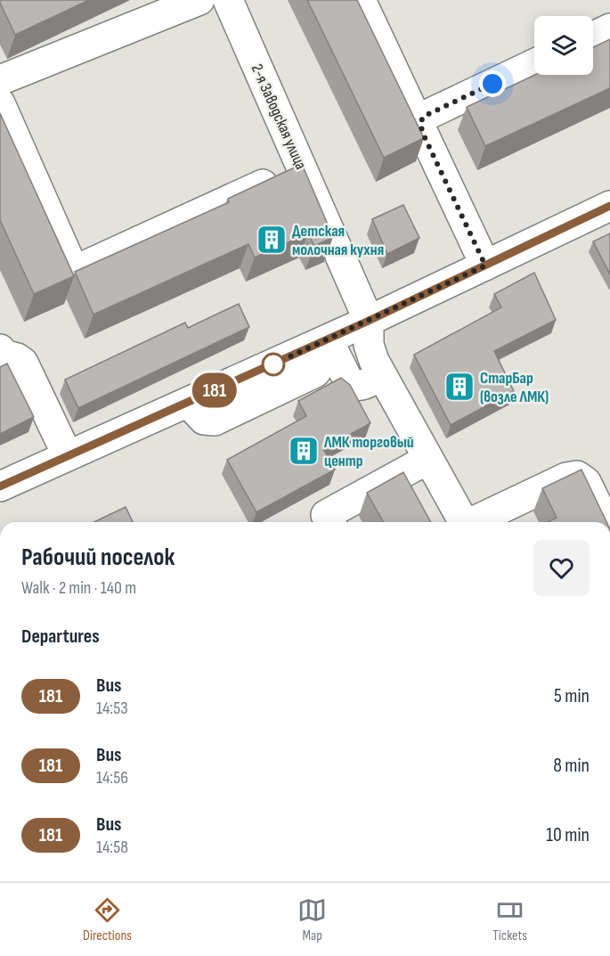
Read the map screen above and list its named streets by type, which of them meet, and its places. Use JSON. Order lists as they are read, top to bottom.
{
  "streets": {
    "street": ["2-я Заводская улица"]
  },
  "places": {
    "building": ["Детская молочная кухня", "СтарБар (возле ЛМК)", "ЛМК торговый центр"]
  },
  "lines": ["bus line 181"],
  "page": {
    "on_map": "181",
    "heading": [
      ["Рабочий поселок", "Walk · 2 min · 140 m"],
      "Departures"
    ],
    "list": [
      {
        "mark": "181",
        "name": "Bus",
        "note": "14:53",
        "value": "5 min"
      },
      {
        "mark": "181",
        "name": "Bus",
        "note": "14:56",
        "value": "8 min"
      },
      {
        "mark": "181",
        "name": "Bus",
        "note": "14:58",
        "value": "10 min"
      }
    ],
    "tabs": ["Directions", "Map", "Tickets"]
  }
}
